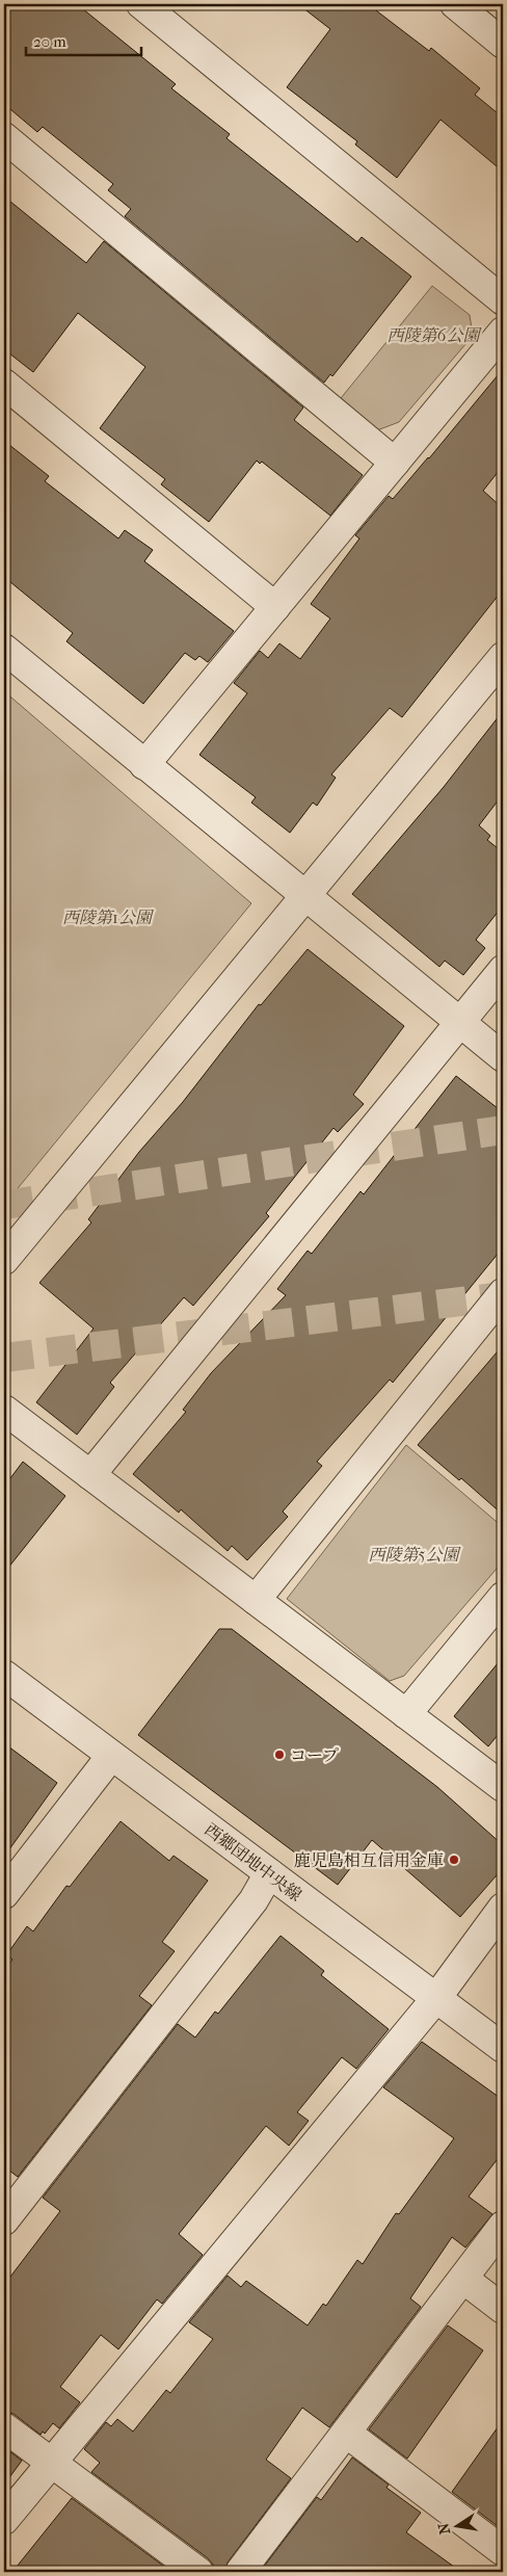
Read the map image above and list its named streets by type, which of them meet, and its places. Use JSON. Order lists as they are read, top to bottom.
{
  "streets": {
    "street": ["西郷団地中央線"]
  },
  "parks": ["西陵第6公園", "西陵第1公園", "西陵第5公園"],
  "places": ["コープ", "鹿児島相互信用金庫"],
  "scale_bar": "20 m",
  "north": "left"
}
